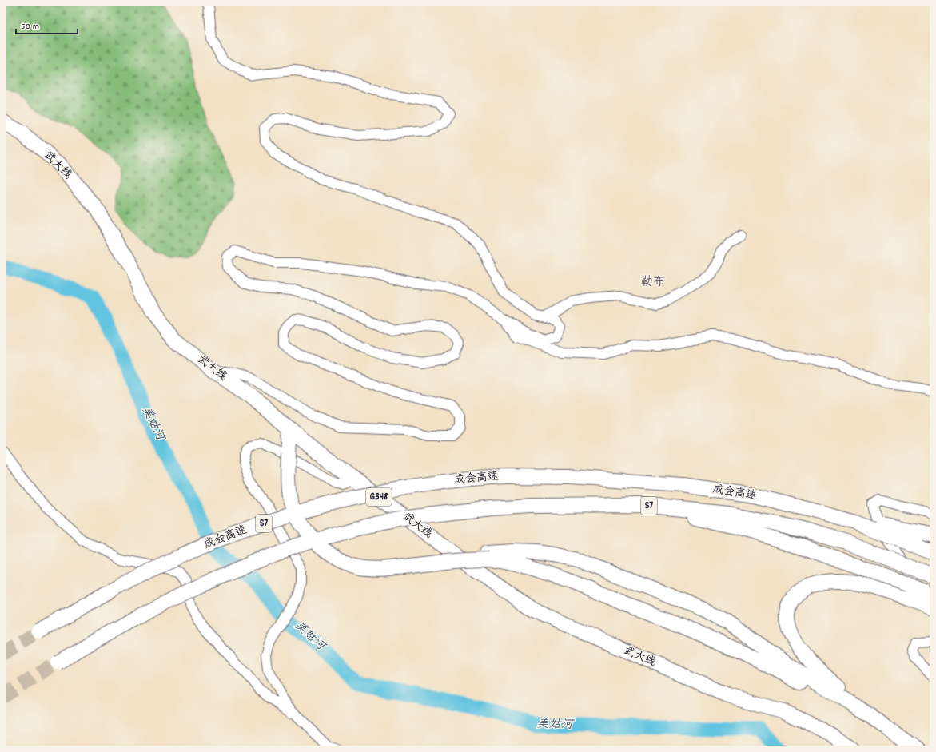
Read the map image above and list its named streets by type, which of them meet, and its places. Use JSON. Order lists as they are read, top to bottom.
{
  "streets": {
    "highway": [
      "武大线",
      "成会高速",
      "G348",
      "S7"
    ]
  },
  "districts": ["勒布"],
  "water": ["美姑河"],
  "scale_bar": "50 m"
}
